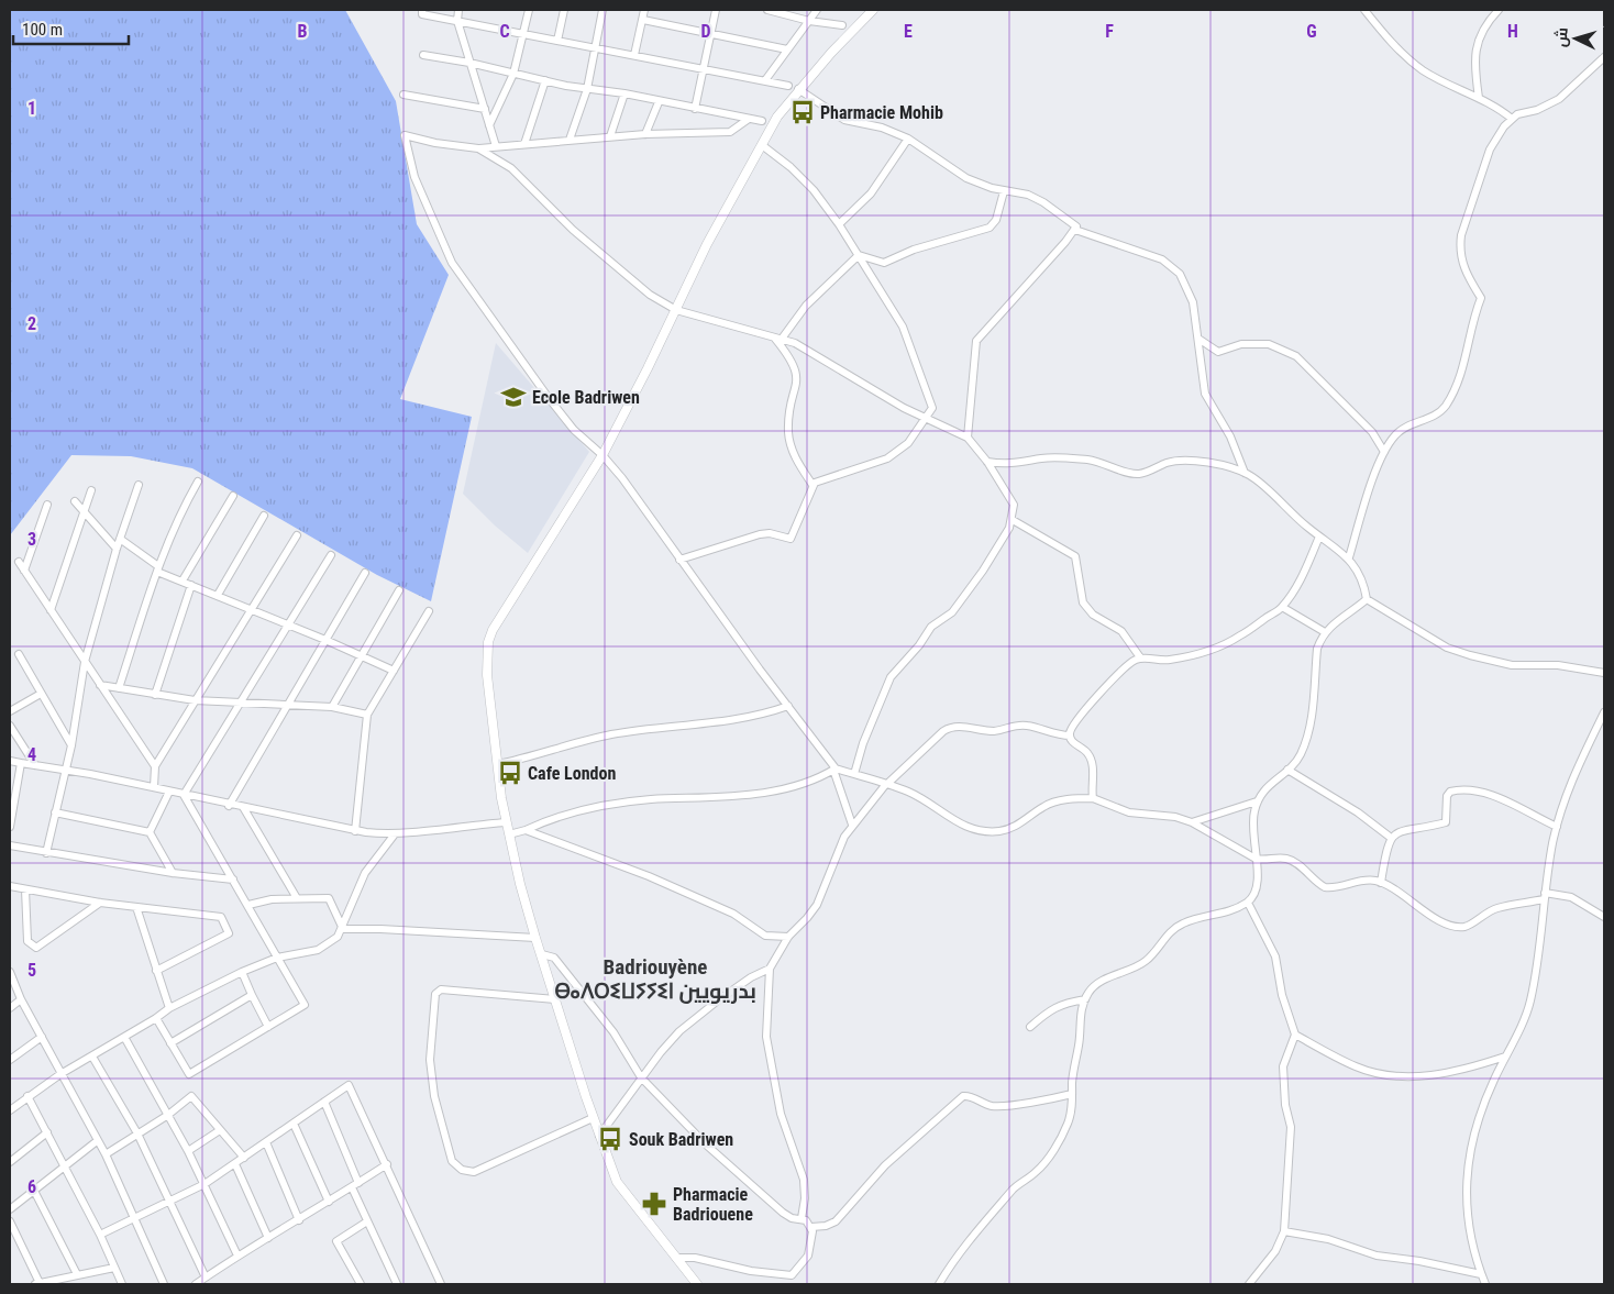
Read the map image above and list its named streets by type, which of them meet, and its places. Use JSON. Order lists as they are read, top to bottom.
{
  "districts": ["Badriouyène ⴱⴰⴷⵔⵉⵡⵢⵢⵉⵏ بدريويين"],
  "places": {
    "bus stop": ["Pharmacie Mohib", "Cafe London", "Souk Badriwen"],
    "school or university": ["Ecole Badriwen"],
    "pharmacy": ["Pharmacie Badriouene"]
  },
  "scale_bar": "100 m",
  "north": "left",
  "grid": {
    "columns": [
      "B",
      "C",
      "D",
      "E",
      "F",
      "G",
      "H"
    ],
    "rows": [
      "1",
      "2",
      "3",
      "4",
      "5",
      "6"
    ]
  }
}
